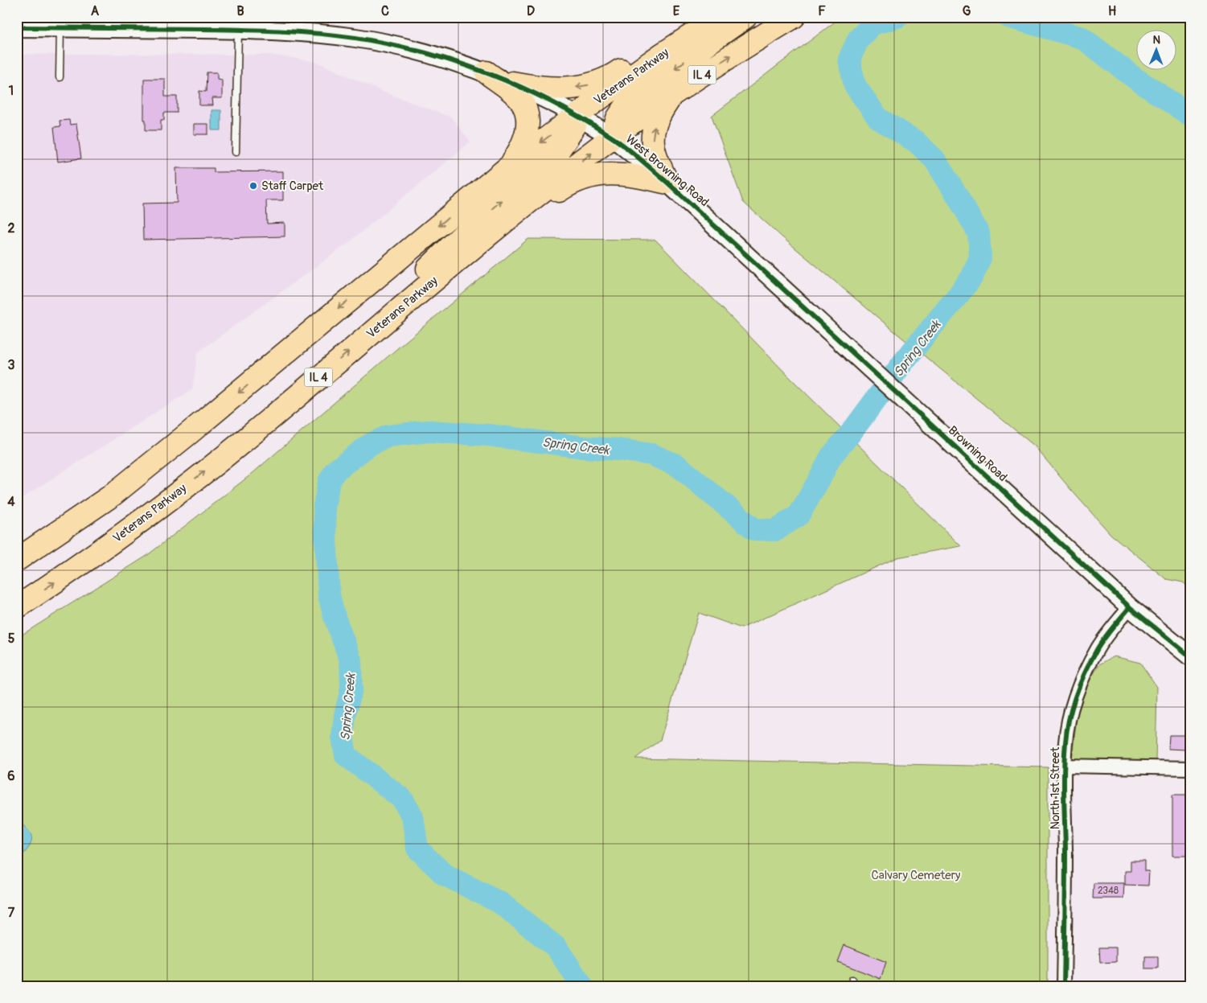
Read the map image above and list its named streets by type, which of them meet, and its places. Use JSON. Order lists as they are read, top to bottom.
{
  "streets": {
    "highway": ["IL 4", "Veterans Parkway"],
    "street": ["West Browning Road", "Browning Road", "North 1st Street"]
  },
  "crossings": [
    ["Veterans Parkway", "West Browning Road"],
    ["West Browning Road", "Browning Road"],
    ["Browning Road", "North 1st Street"]
  ],
  "water": ["Spring Creek"],
  "parks": ["Calvary Cemetery"],
  "places": ["Staff Carpet"],
  "house_numbers": ["2348"],
  "north": "top",
  "grid": {
    "columns": [
      "A",
      "B",
      "C",
      "D",
      "E",
      "F",
      "G",
      "H"
    ],
    "rows": [
      "1",
      "2",
      "3",
      "4",
      "5",
      "6",
      "7"
    ]
  }
}
